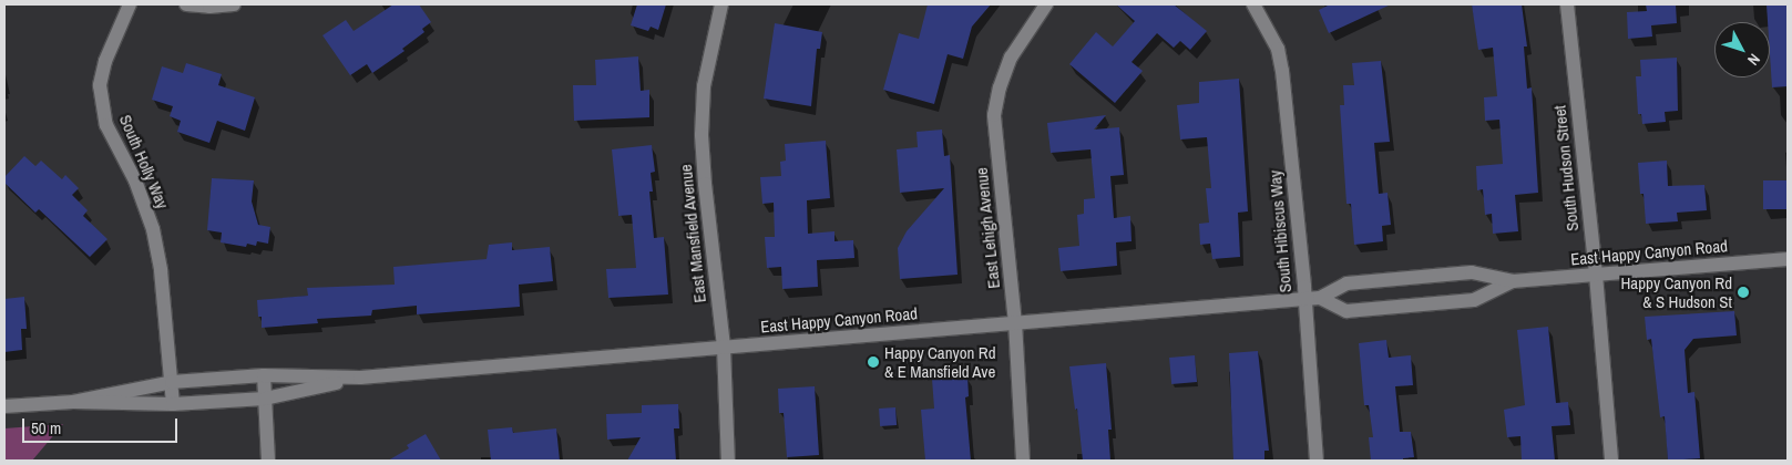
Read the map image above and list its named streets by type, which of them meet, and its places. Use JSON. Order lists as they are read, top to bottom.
{
  "streets": {
    "street": [
      "South Holly Way",
      "South Hudson Street",
      "East Lehigh Avenue",
      "South Hibiscus Way",
      "East Mansfield Avenue",
      "East Happy Canyon Road"
    ]
  },
  "crossings": [
    ["South Holly Way", "East Happy Canyon Road"],
    ["South Hudson Street", "East Happy Canyon Road"],
    ["East Lehigh Avenue", "East Happy Canyon Road"],
    ["South Hibiscus Way", "East Happy Canyon Road"],
    ["East Mansfield Avenue", "East Happy Canyon Road"]
  ],
  "places": ["Happy Canyon Rd & S Hudson St", "Happy Canyon Rd & E Mansfield Ave"],
  "scale_bar": "50 m",
  "north": "bottom right"
}
